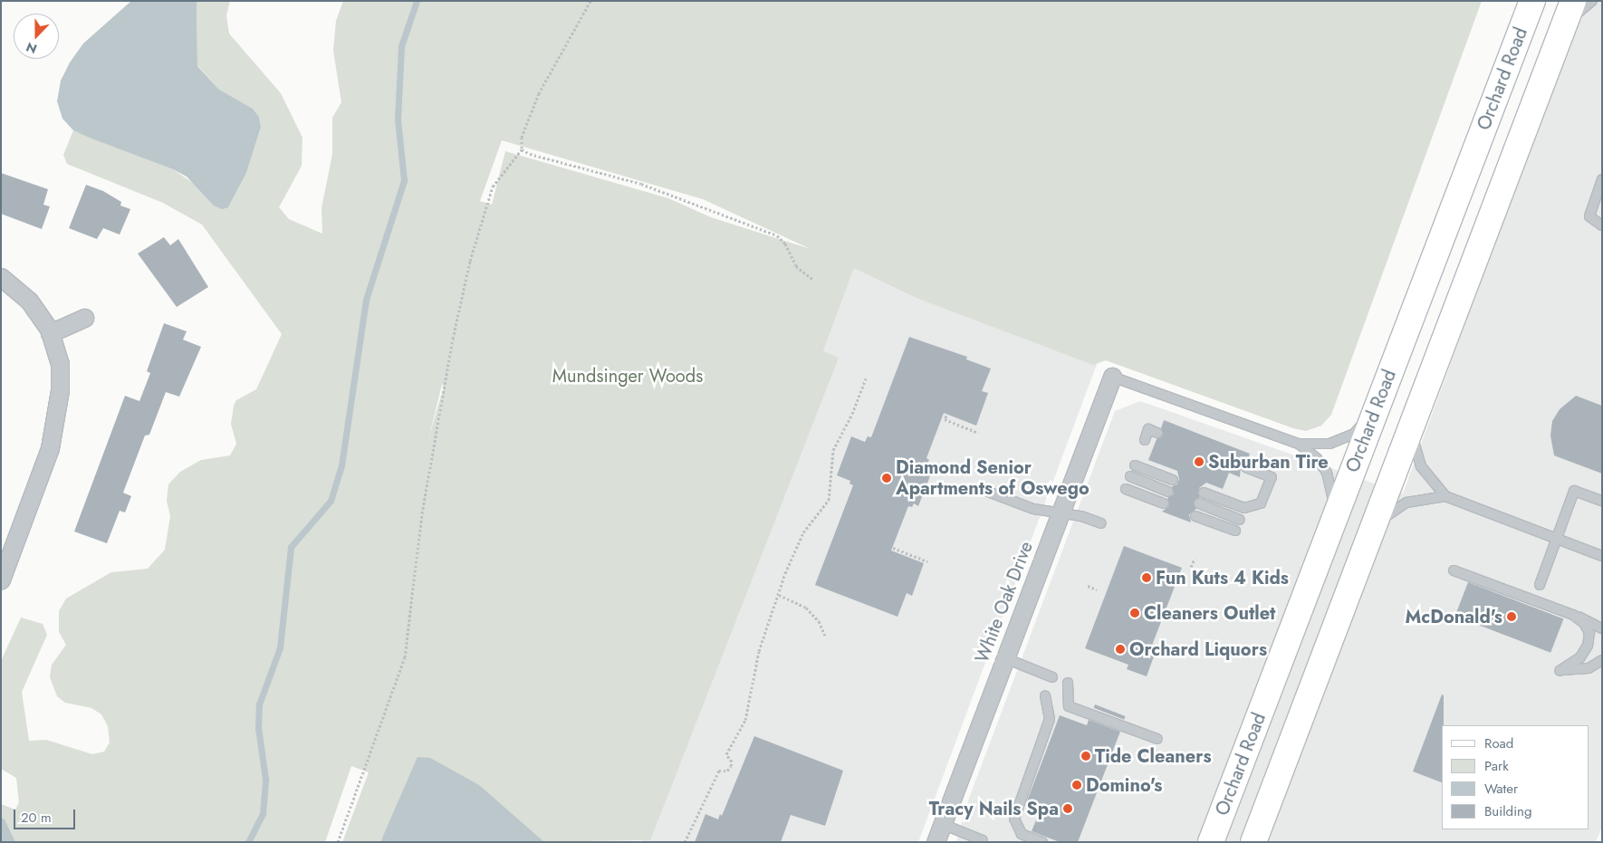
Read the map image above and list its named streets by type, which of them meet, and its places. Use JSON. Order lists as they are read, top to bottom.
{
  "streets": {
    "main road": ["Orchard Road"],
    "street": ["White Oak Drive"]
  },
  "parks": ["Mundsinger Woods"],
  "places": [
    "Suburban Tire",
    "Diamond Senior Apartments of Oswego",
    "Fun Kuts 4 Kids",
    "Cleaners Outlet",
    "McDonald's",
    "Orchard Liquors",
    "Tide Cleaners",
    "Domino's",
    "Tracy Nails Spa"
  ],
  "legend": [
    "Road",
    "Park",
    "Water",
    "Building"
  ],
  "scale_bar": "20 m",
  "north": "bottom"
}
